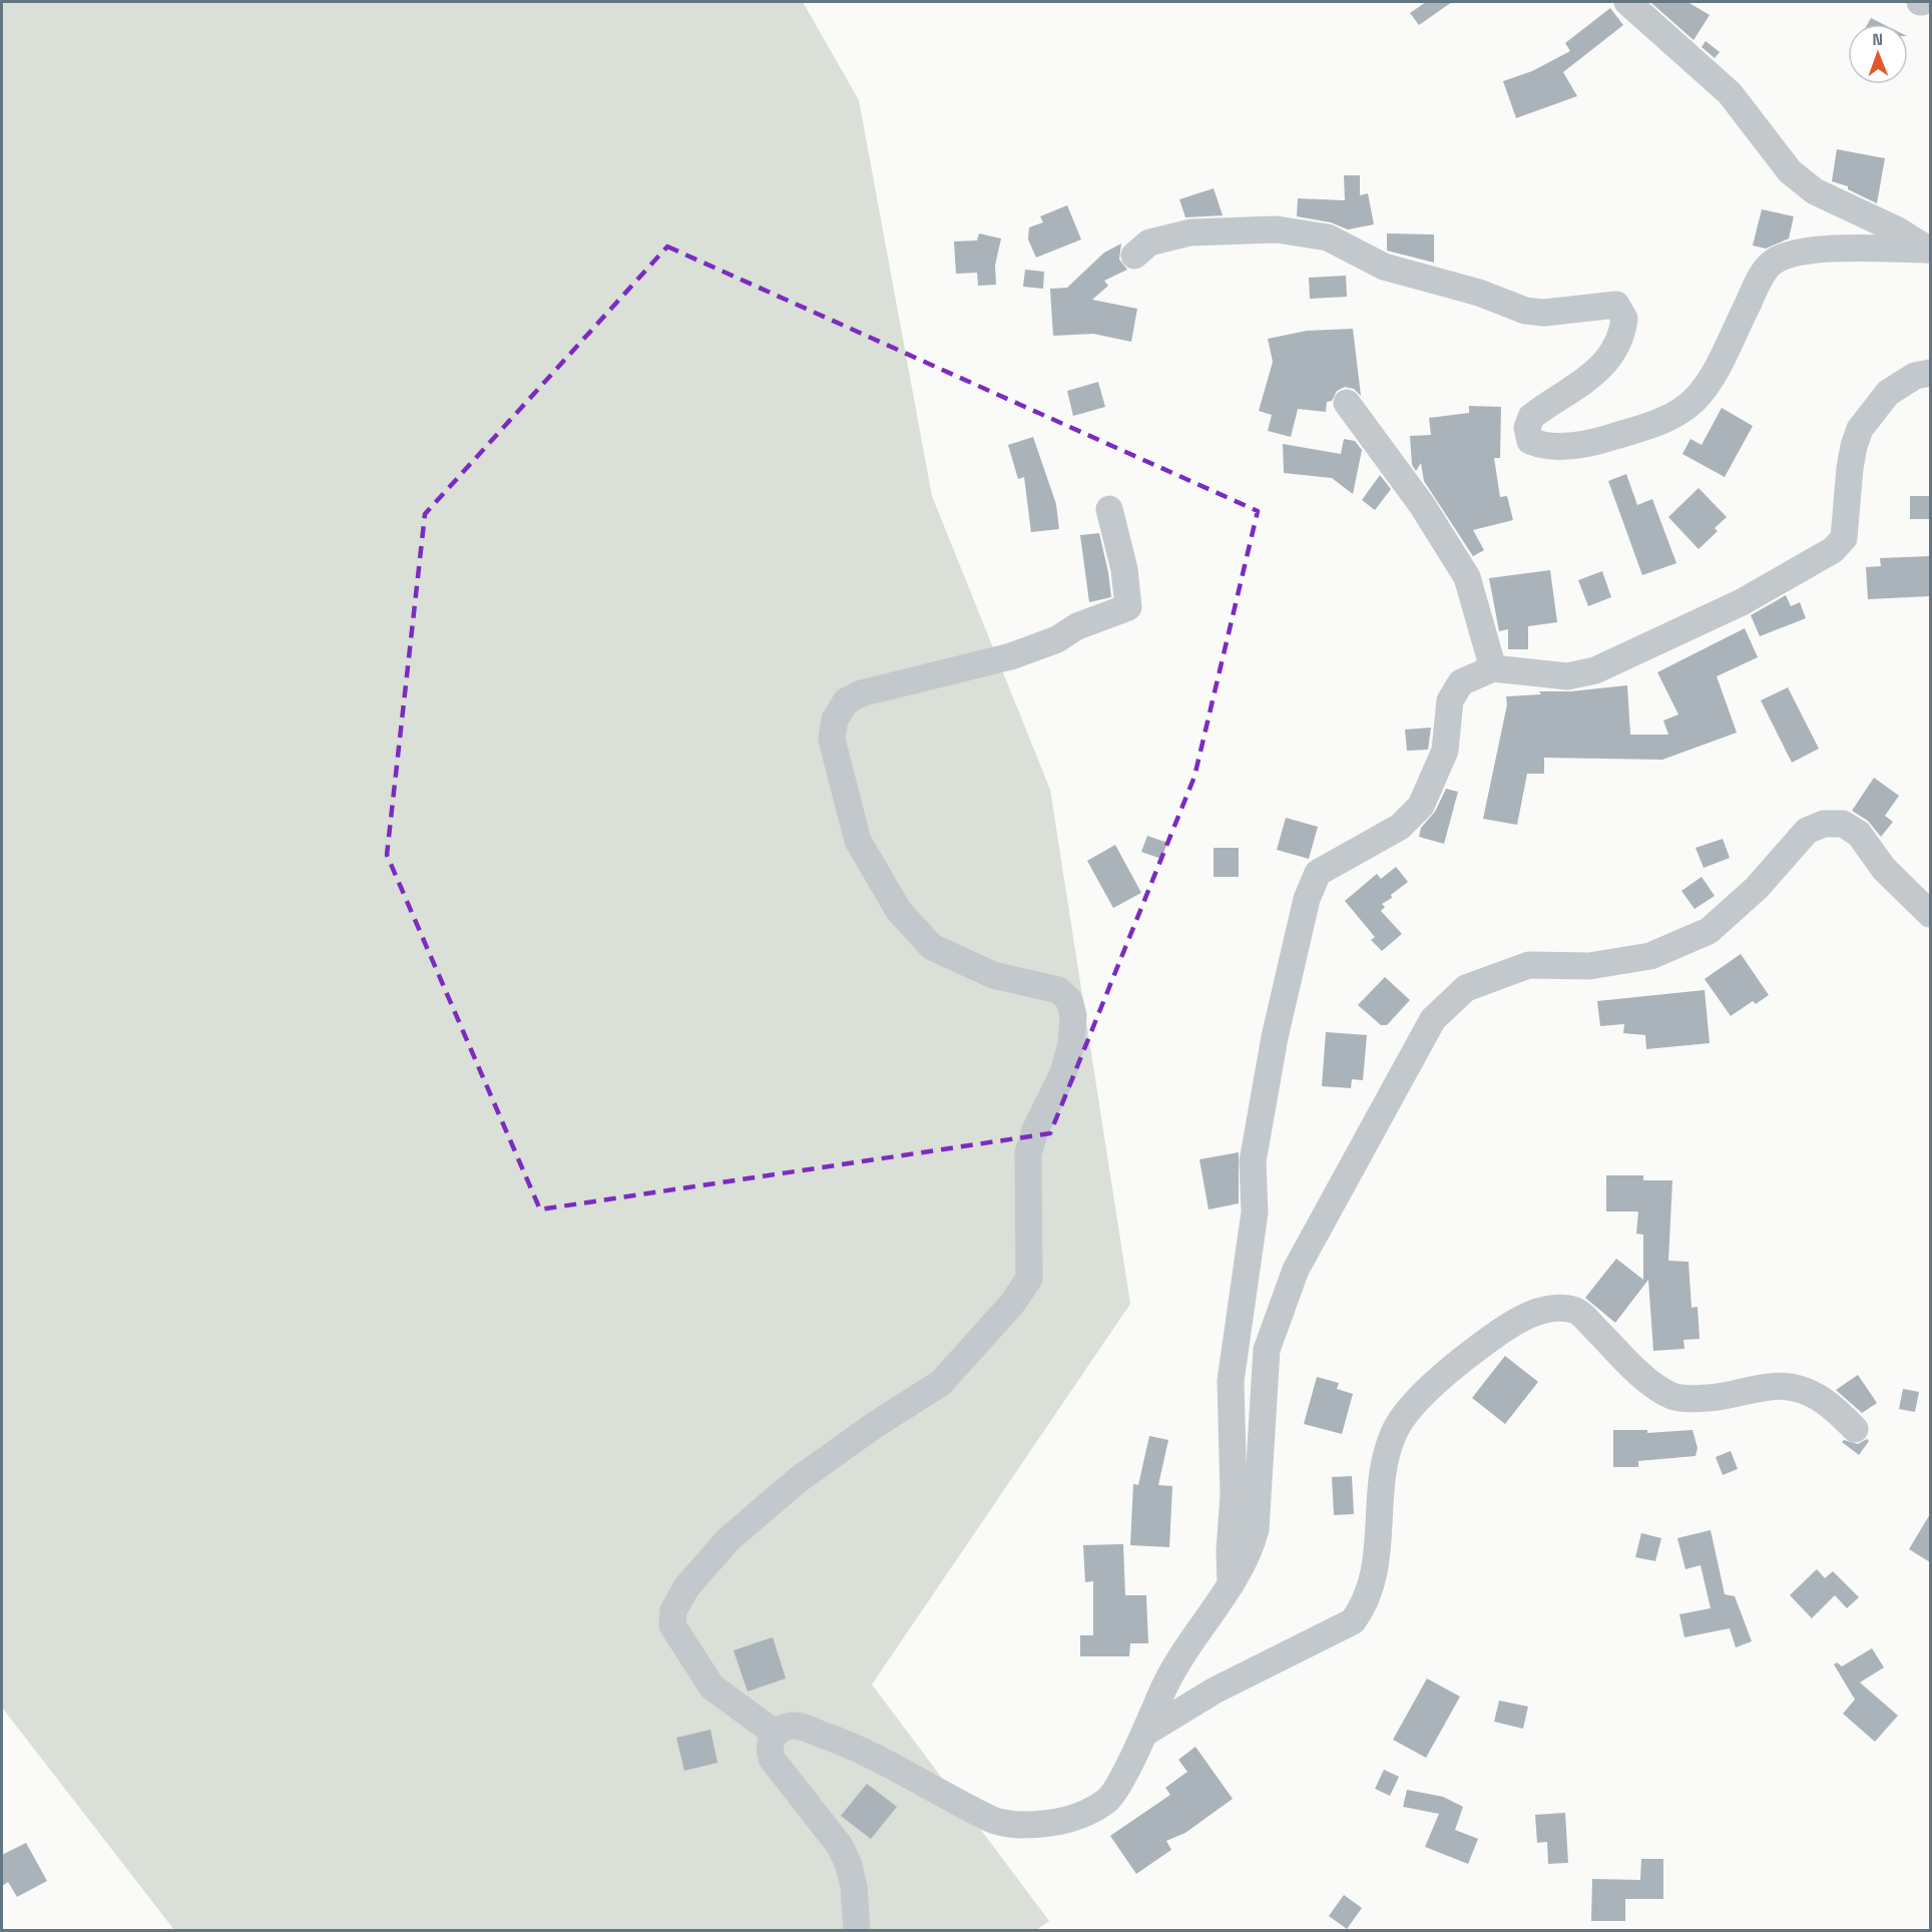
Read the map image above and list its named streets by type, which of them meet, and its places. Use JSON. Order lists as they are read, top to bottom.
{
  "north": "top"
}
